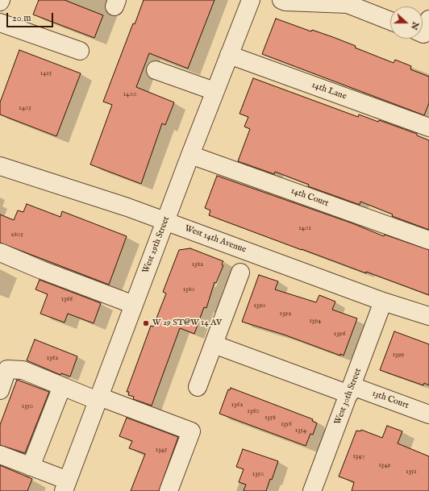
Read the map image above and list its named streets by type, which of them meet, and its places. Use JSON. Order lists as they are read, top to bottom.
{
  "streets": {
    "street": [
      "14th Lane",
      "14th Court",
      "West 14th Avenue",
      "West 29th Street",
      "West 30th Street",
      "13th Court"
    ]
  },
  "crossings": [
    ["14th Lane", "West 29th Street"],
    ["14th Court", "West 29th Street"],
    ["West 14th Avenue", "West 29th Street"],
    ["West 14th Avenue", "West 30th Street"],
    ["West 30th Street", "13th Court"]
  ],
  "places": ["W 29 ST@W 14 AV"],
  "house_numbers": [
    "1415",
    "1400",
    "1405",
    "1401",
    "2805",
    "1382",
    "1380",
    "1366",
    "1390",
    "1392",
    "1394",
    "1396",
    "1399",
    "1362",
    "1362",
    "1350",
    "1360",
    "1358",
    "1356",
    "1354",
    "1345",
    "1347",
    "1349",
    "1351",
    "1350"
  ],
  "scale_bar": "20 m",
  "north": "right"
}
